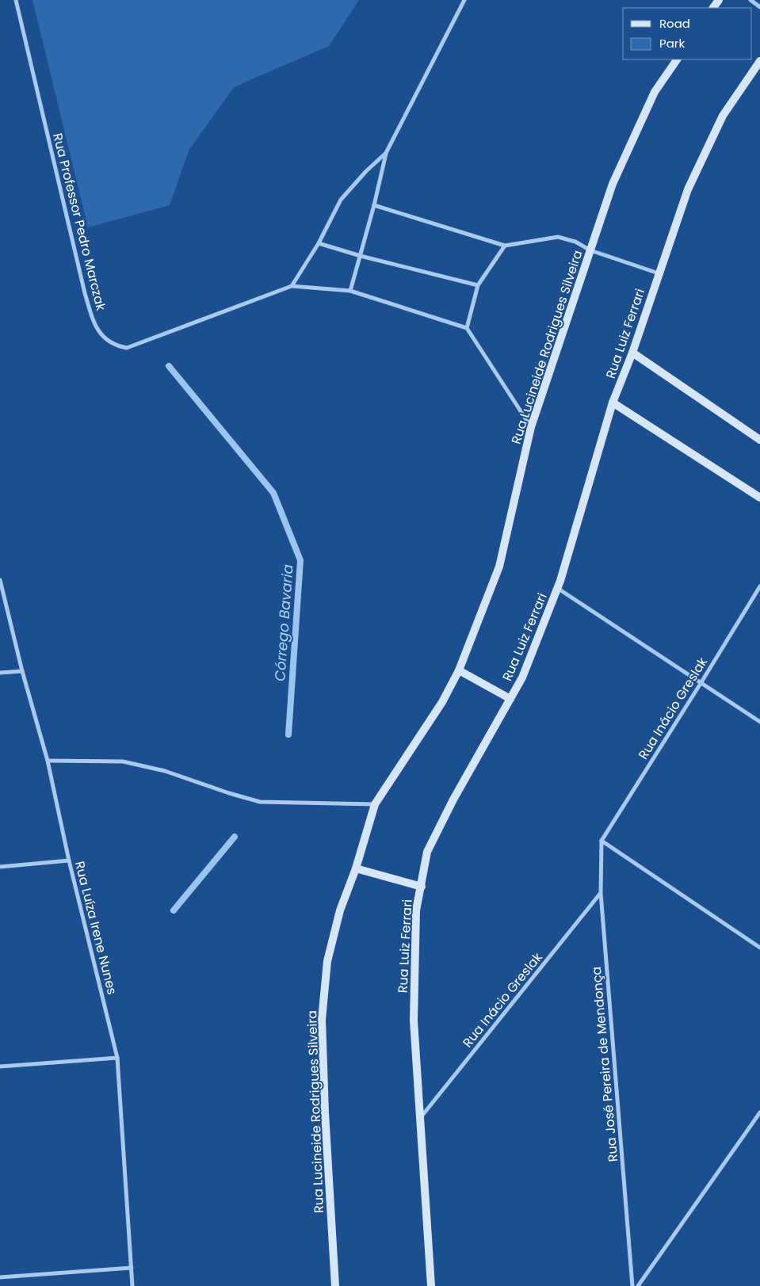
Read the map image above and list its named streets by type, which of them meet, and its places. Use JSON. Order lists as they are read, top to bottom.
{
  "streets": {
    "street": [
      "Rua Professor Pedro Marczak",
      "Rua Luiz Ferrari",
      "Rua Lucineide Rodrigues Silveira",
      "Rua Inácio Greslak",
      "Rua Luíza Irene Nunes",
      "Rua José Pereira de Mendonça"
    ]
  },
  "crossings": [
    ["Rua Luiz Ferrari", "Rua Inácio Greslak"],
    ["Rua Inácio Greslak", "Rua José Pereira de Mendonça"]
  ],
  "water": ["Córrego Bavaria"],
  "legend": ["Road", "Park"]
}
